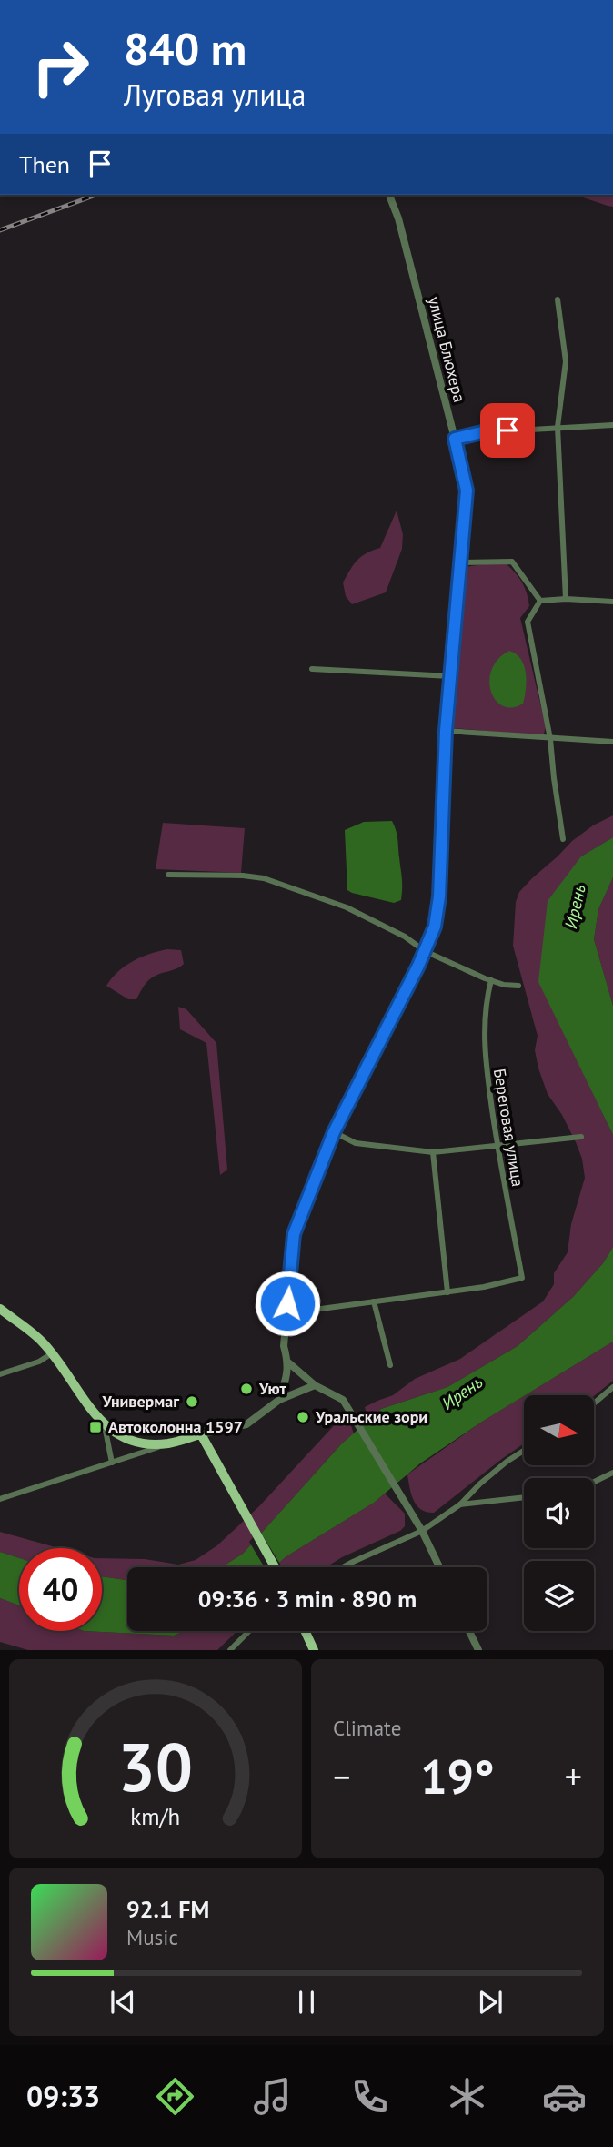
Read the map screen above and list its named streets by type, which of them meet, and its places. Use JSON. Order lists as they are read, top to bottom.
{
  "streets": {
    "street": ["улица Блюхера", "Береговая улица"]
  },
  "water": ["Ирень"],
  "places": {
    "other": ["Уют", "Универмаг", "Уральские зори"],
    "transit": ["Автоколонна 1597"]
  },
  "north": "right",
  "page": {
    "turn": ["840 m", "Луговая улица"],
    "then": "Then",
    "limit": "40",
    "trip": "09:36 · 3 min · 890 m",
    "tile": "Climate",
    "heat": ["−", "19°", "+"],
    "song": ["92.1 FM", "Music"],
    "tabs": "09:33",
    "gauge": ["30", "km/h"]
  }
}
